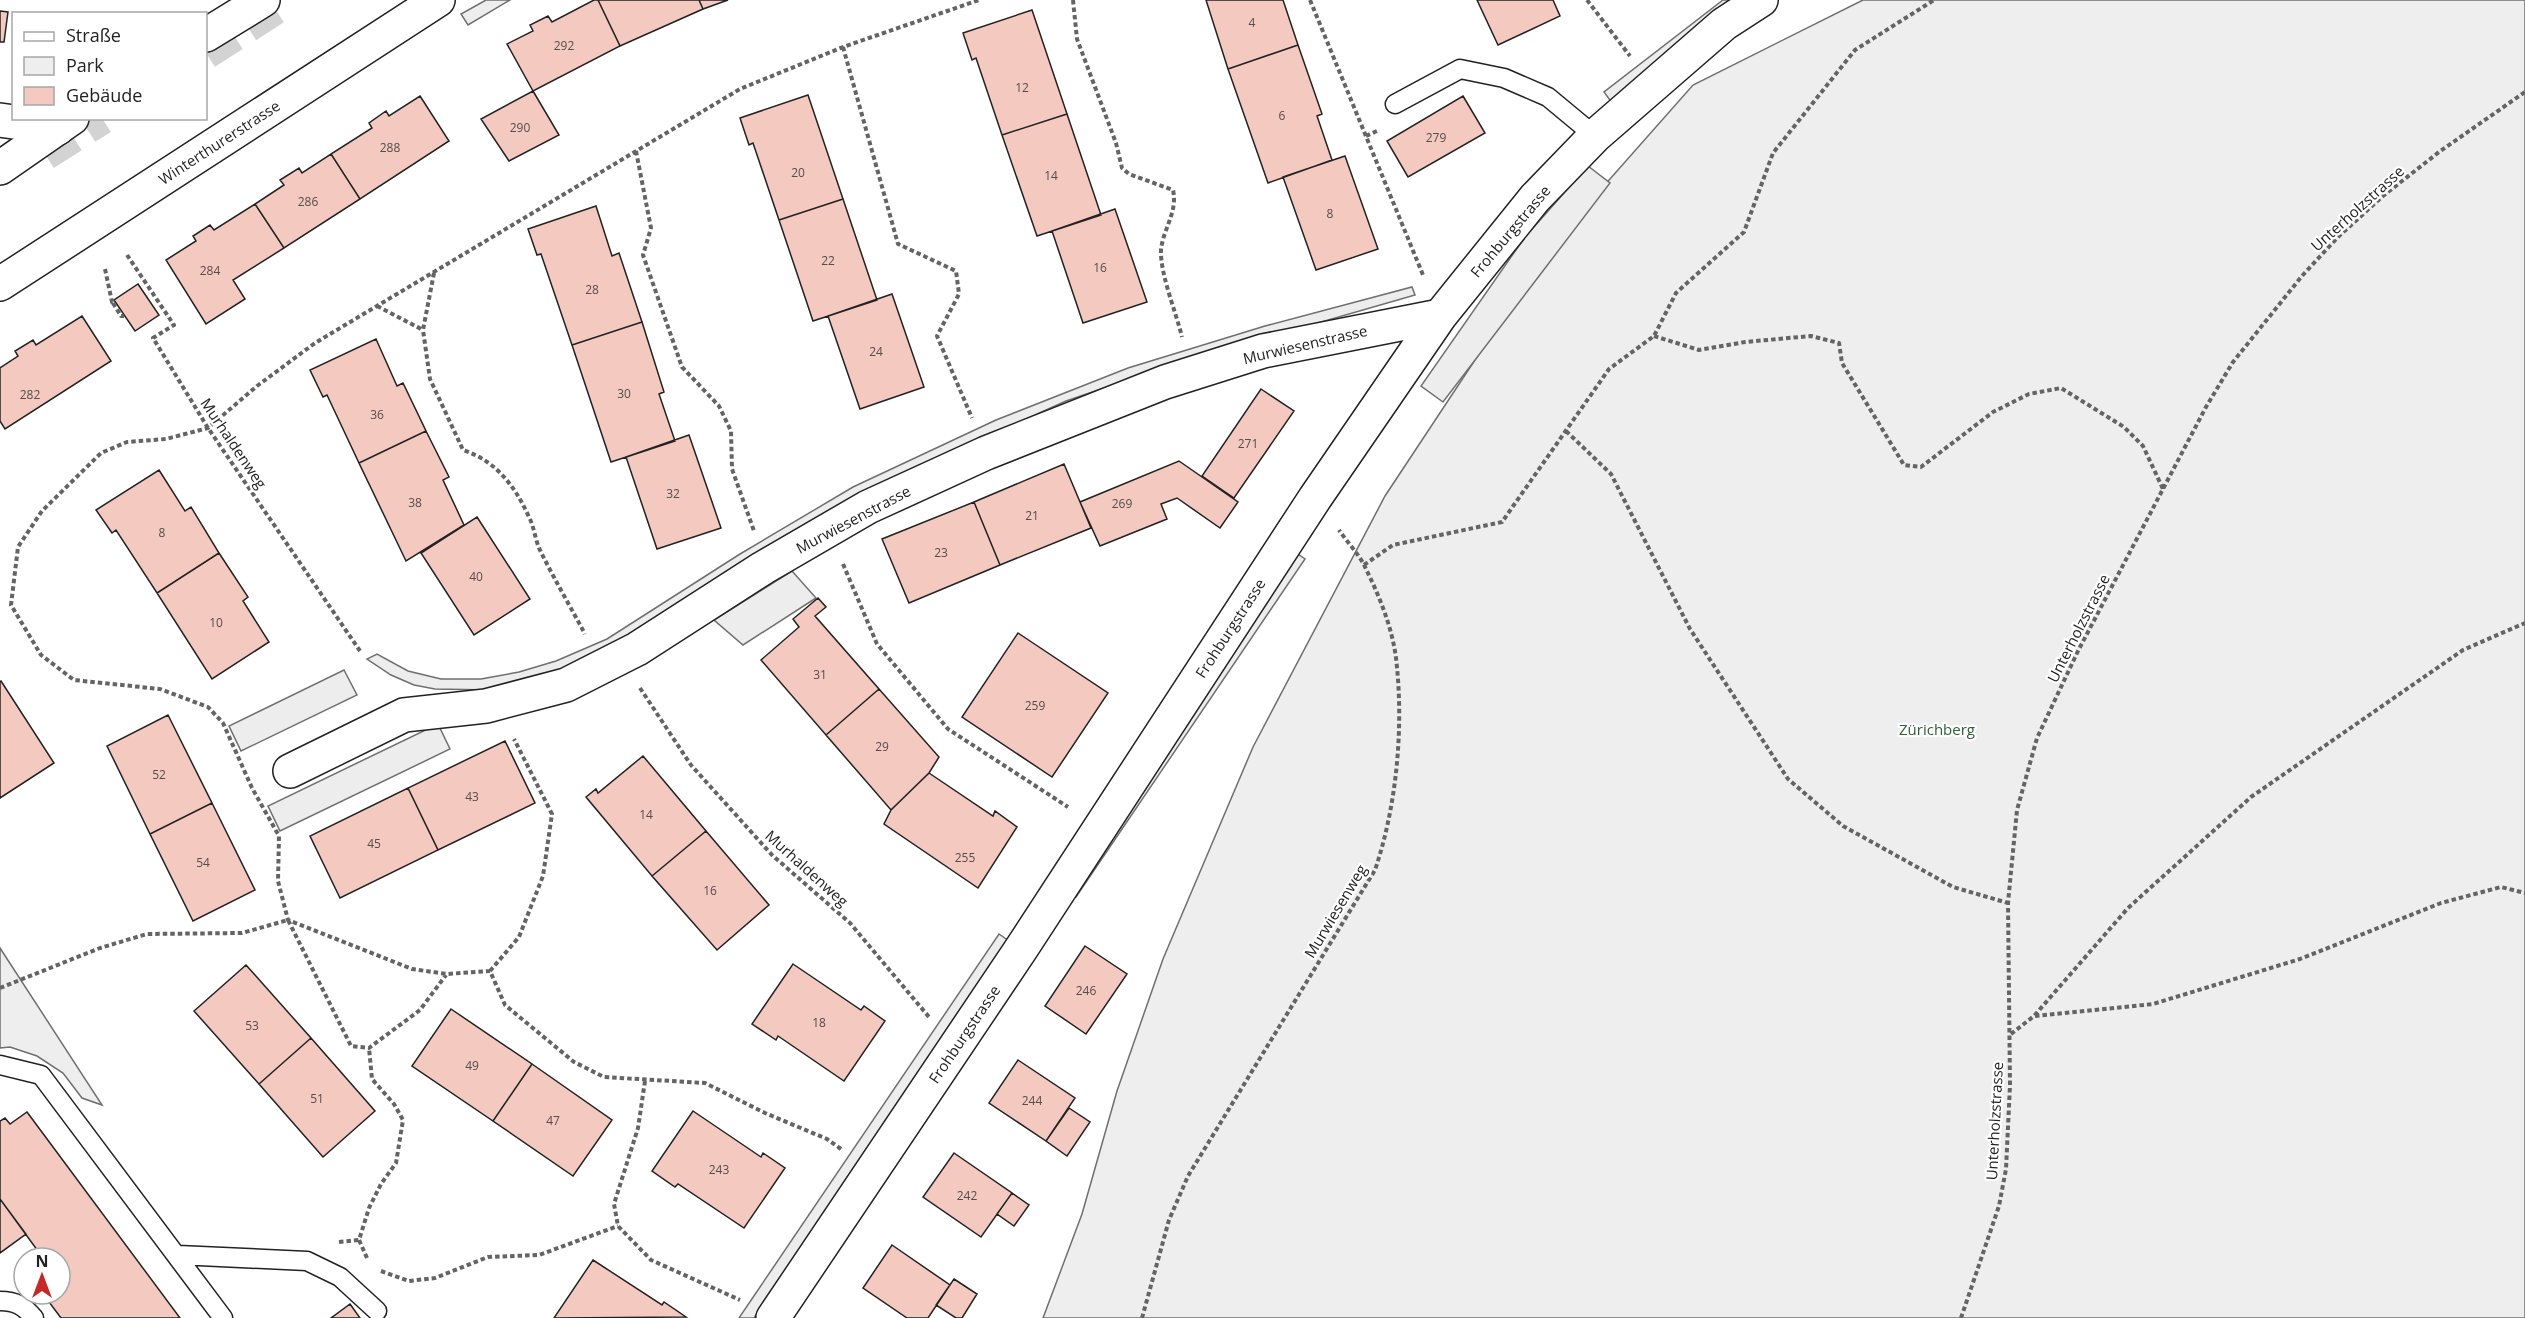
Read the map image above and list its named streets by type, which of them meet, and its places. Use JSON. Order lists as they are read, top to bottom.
{
  "streets": {
    "street": ["Winterthurerstrasse", "Frohburgstrasse", "Murwiesenstrasse"],
    "path": ["Unterholzstrasse", "Murhaldenweg", "Murwiesenweg"]
  },
  "crossings": [
    ["Frohburgstrasse", "Murwiesenstrasse"],
    ["Frohburgstrasse", "Murwiesenweg"]
  ],
  "parks": ["Zürichberg"],
  "house_numbers": [
    "4",
    "292",
    "12",
    "6",
    "290",
    "279",
    "288",
    "20",
    "14",
    "286",
    "8",
    "22",
    "16",
    "284",
    "28",
    "24",
    "30",
    "282",
    "36",
    "271",
    "32",
    "38",
    "269",
    "21",
    "8",
    "23",
    "40",
    "10",
    "31",
    "259",
    "29",
    "52",
    "43",
    "14",
    "45",
    "255",
    "54",
    "16",
    "246",
    "18",
    "53",
    "49",
    "51",
    "244",
    "47",
    "243",
    "242"
  ],
  "legend": ["Straße", "Park", "Gebäude"],
  "north": "top"
}
